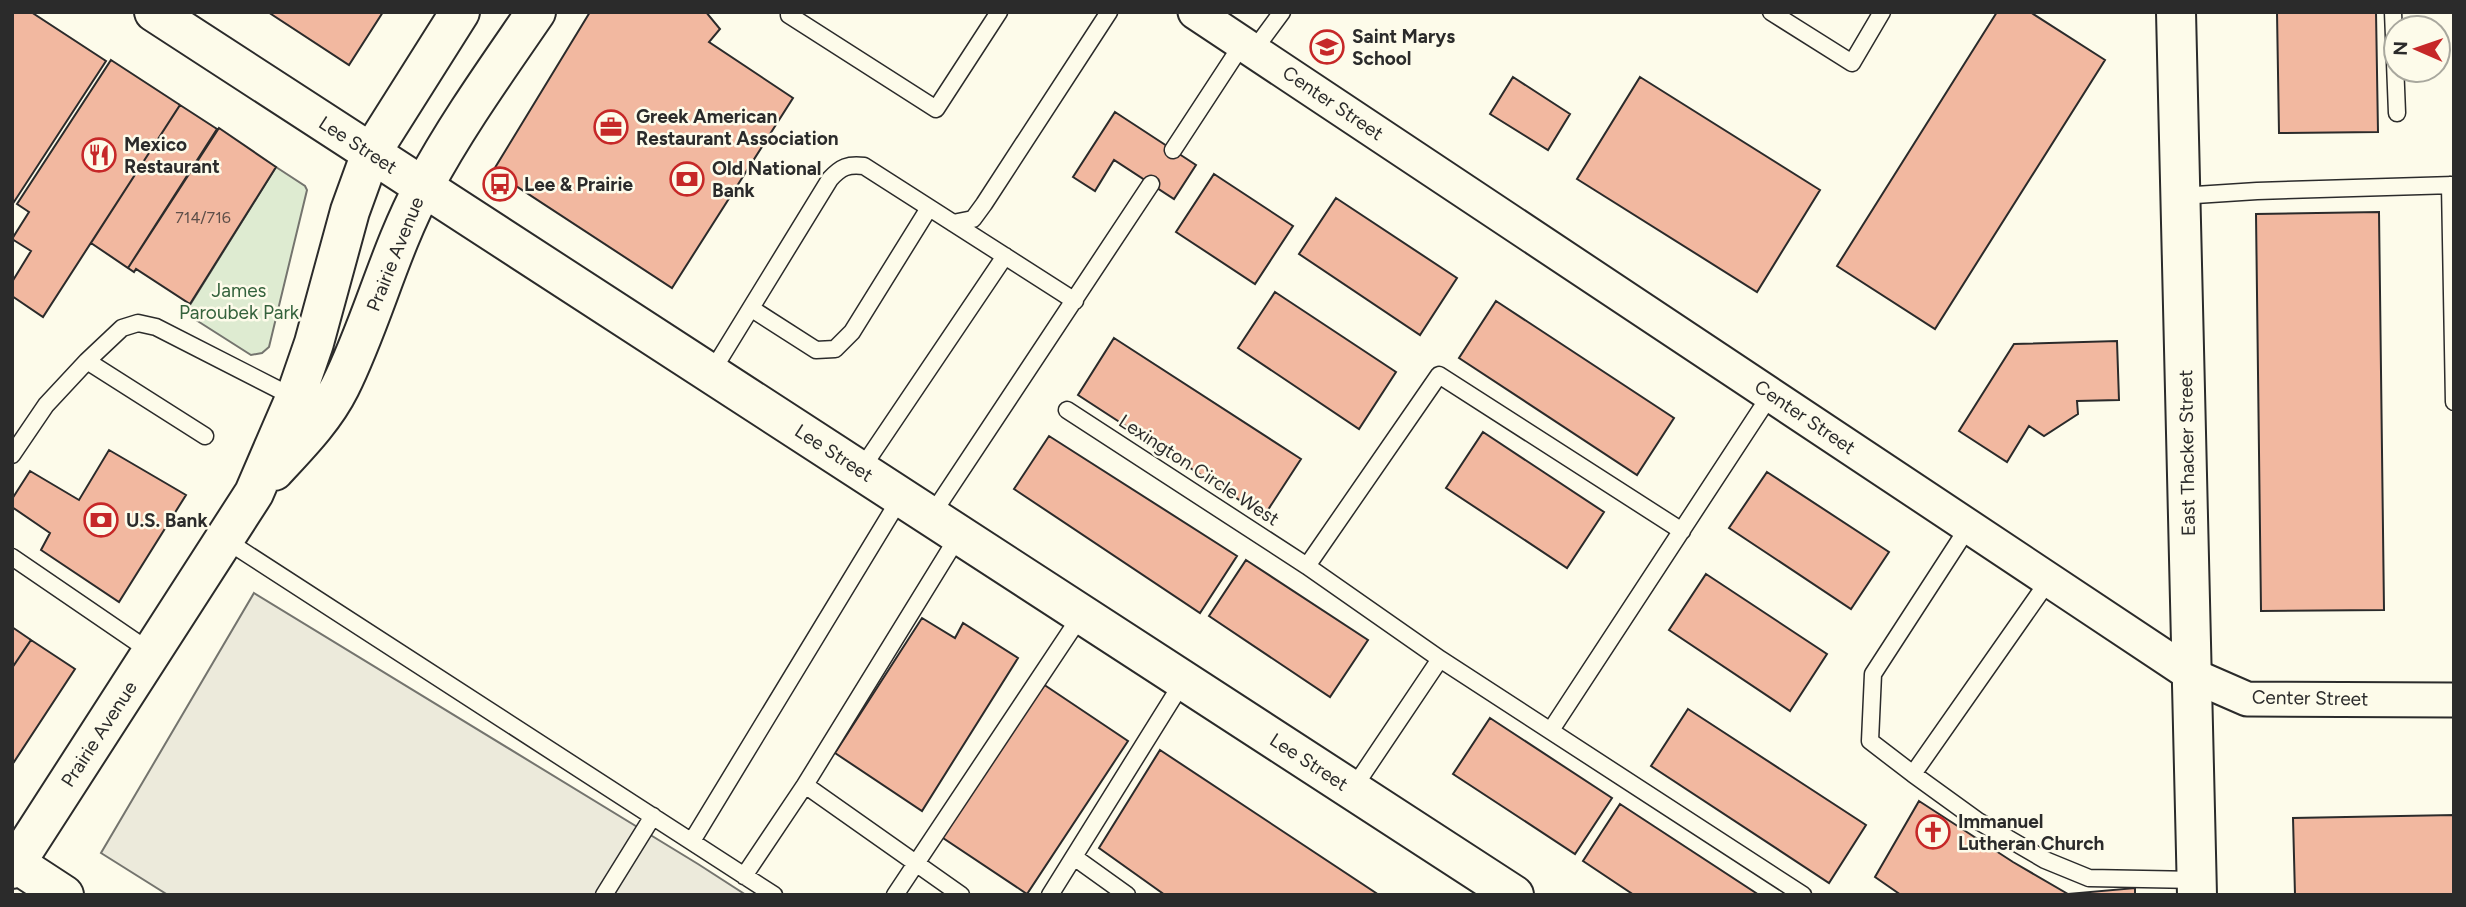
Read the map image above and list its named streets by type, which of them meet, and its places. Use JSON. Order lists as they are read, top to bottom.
{
  "streets": {
    "street": [
      "Center Street",
      "Lee Street",
      "Prairie Avenue",
      "East Thacker Street"
    ],
    "lane": ["Lexington Circle West"]
  },
  "crossings": [
    ["Center Street", "East Thacker Street"],
    ["Lee Street", "Prairie Avenue"]
  ],
  "parks": ["James Paroubek Park"],
  "places": {
    "school or university": ["Saint Marys School"],
    "office": ["Greek American Restaurant Association"],
    "restaurant": ["Mexico Restaurant"],
    "bank": ["Old National Bank", "U.S. Bank"],
    "bus stop": ["Lee & Prairie"],
    "church": ["Immanuel Lutheran Church"]
  },
  "house_numbers": ["714/716"],
  "north": "left"
}
